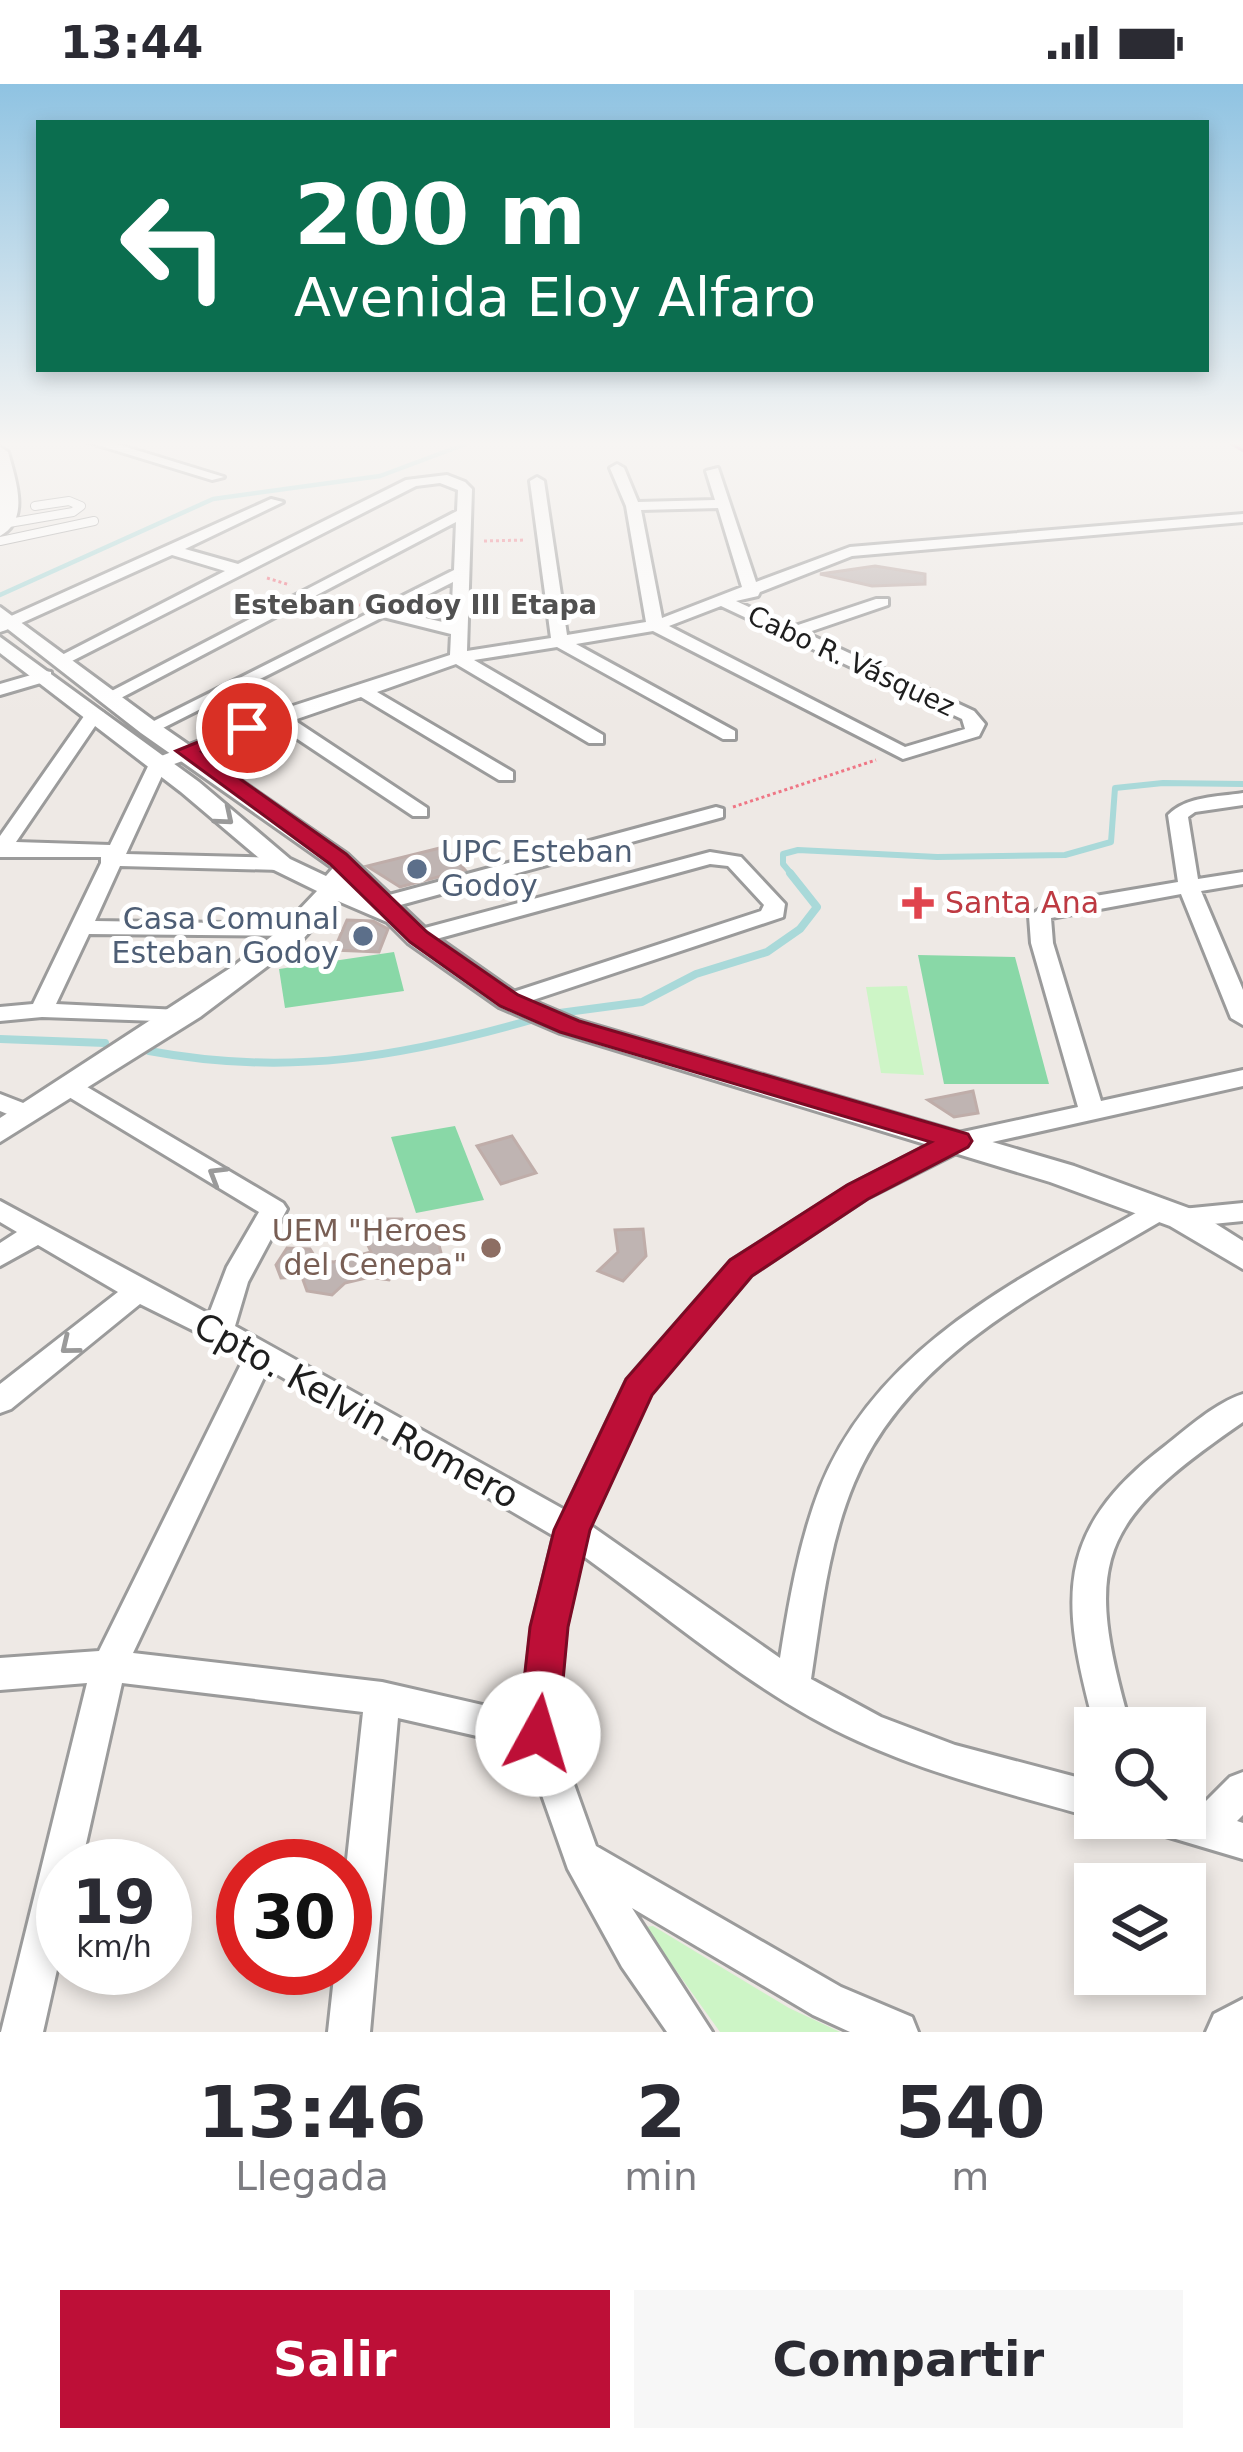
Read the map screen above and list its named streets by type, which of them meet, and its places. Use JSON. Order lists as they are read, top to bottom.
{
  "streets": {
    "street": ["Cabo R. Vásquez", "Cpto. Kelvin Romero"]
  },
  "districts": ["Esteban Godoy III Etapa"],
  "places": {
    "other": ["UPC Esteban Godoy", "Casa Comunal Esteban Godoy", "UEM \"Heroes del Cenepa\""],
    "health": ["Santa Ana"]
  },
  "page": {
    "status": "13:44",
    "turn": ["200 m", "Avenida Eloy Alfaro"],
    "speed": "19 km/h",
    "limit": "30",
    "eta": [
      "13:46",
      "Llegada",
      "2",
      "min",
      "540",
      "m"
    ],
    "buttons": ["Salir", "Compartir"]
  }
}
